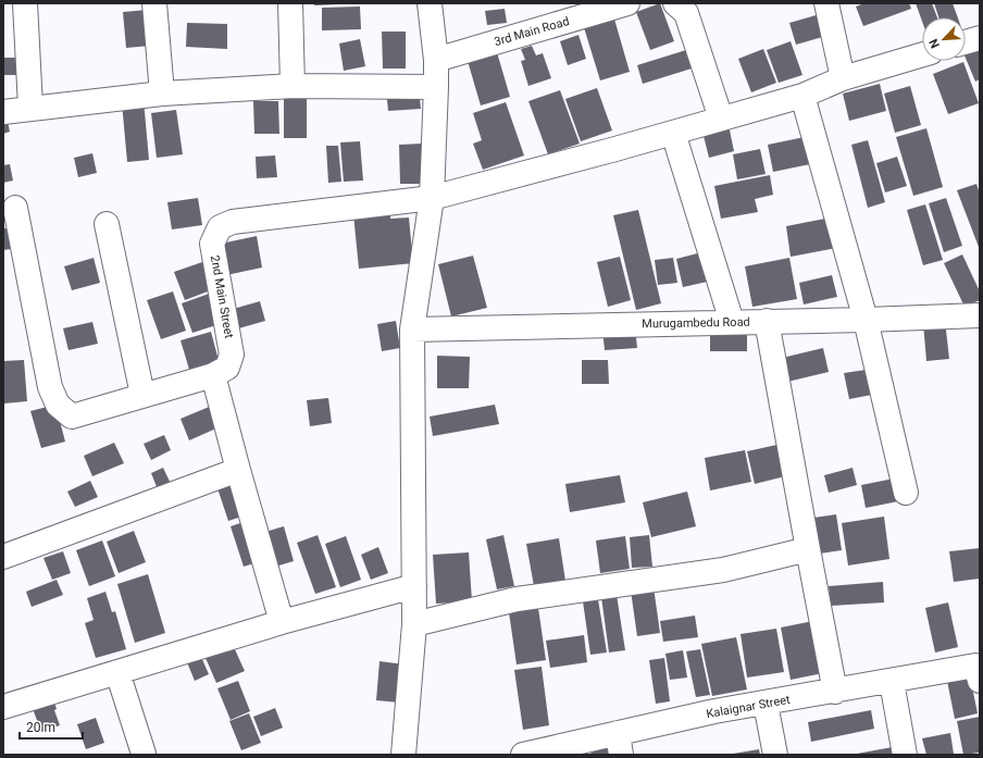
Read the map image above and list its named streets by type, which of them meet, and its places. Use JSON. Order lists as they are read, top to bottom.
{
  "streets": {
    "street": [
      "3rd Main Road",
      "2nd Main Street",
      "Murugambedu Road",
      "Kalaignar Street"
    ]
  },
  "scale_bar": "20 m",
  "north": "bottom left"
}
